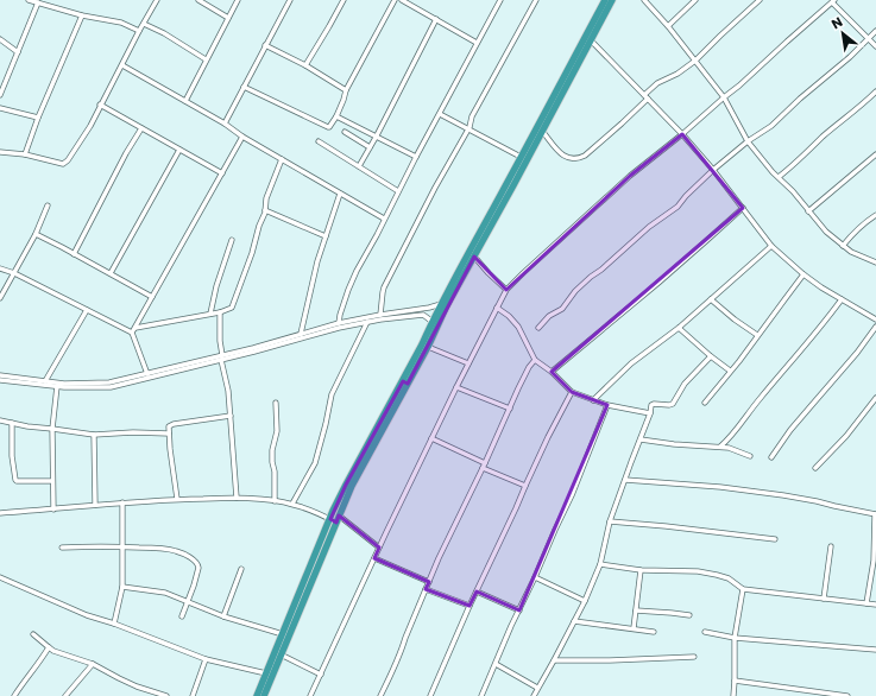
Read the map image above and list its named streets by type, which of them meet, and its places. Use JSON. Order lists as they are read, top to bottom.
{
  "north": "top left"
}
